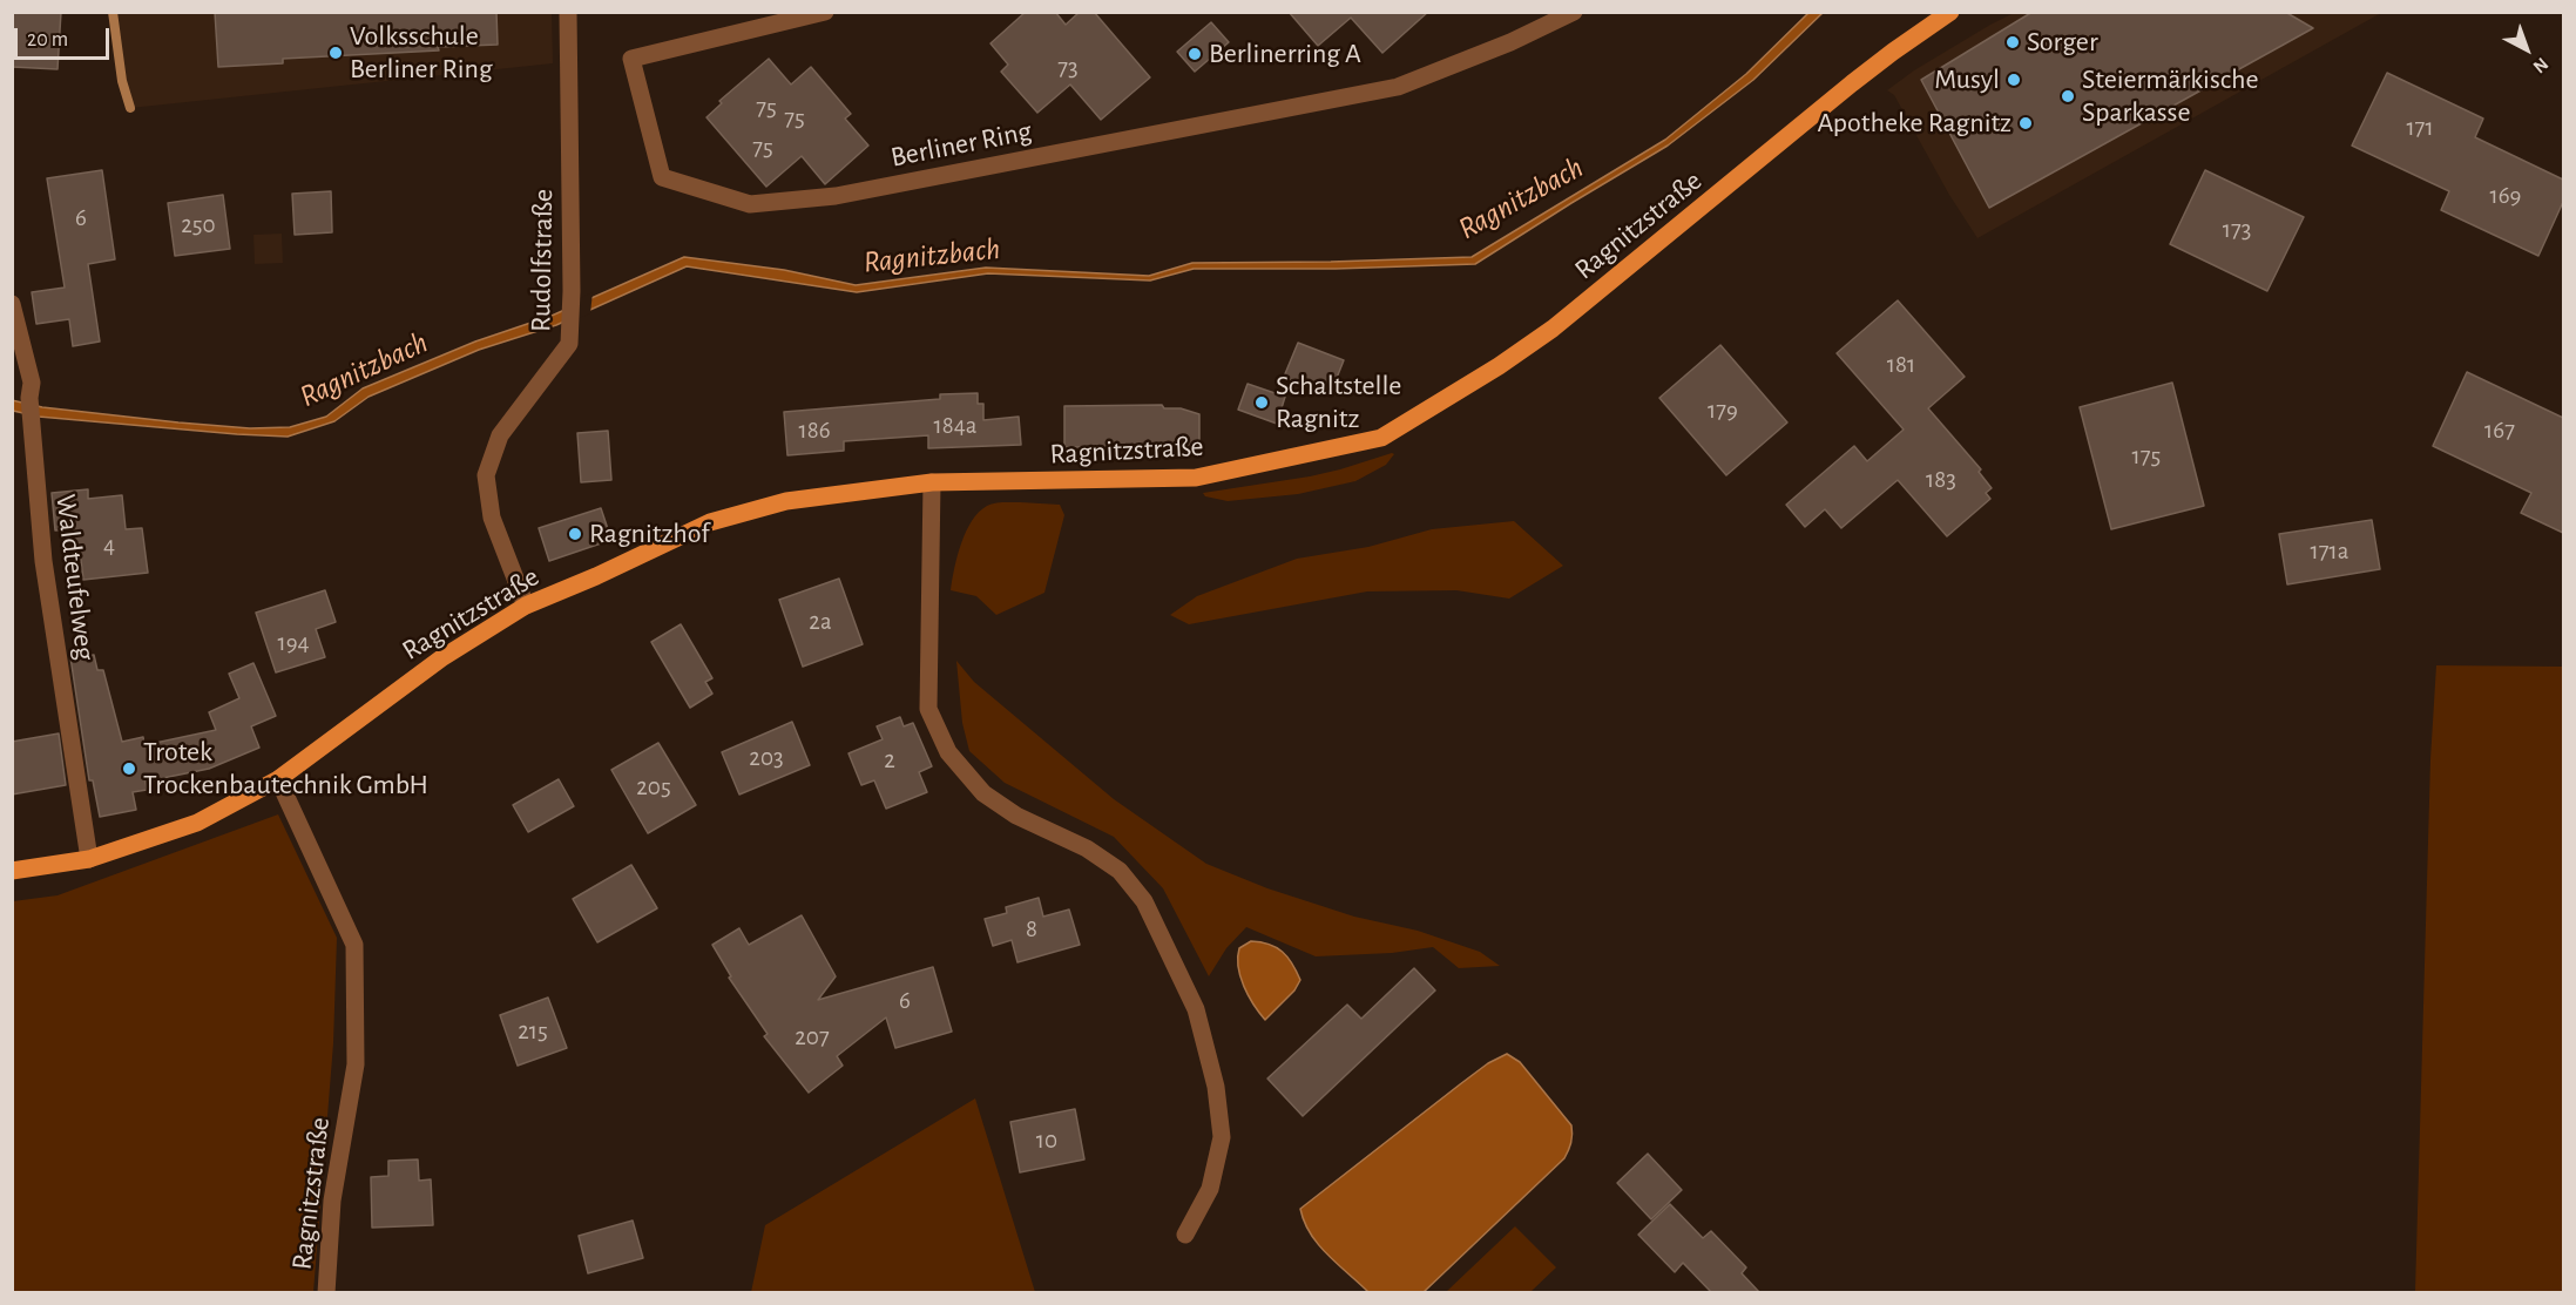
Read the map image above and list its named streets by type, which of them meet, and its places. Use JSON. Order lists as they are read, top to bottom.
{
  "streets": {
    "main road": ["Ragnitzstraße"],
    "street": ["Berliner Ring", "Rudolfstraße", "Waldteufelweg"]
  },
  "crossings": [
    ["Ragnitzstraße", "Rudolfstraße"],
    ["Ragnitzstraße", "Waldteufelweg"]
  ],
  "water": ["Ragnitzbach"],
  "places": [
    "Sorger",
    "Volksschule Berliner Ring",
    "Berlinerring A",
    "Musyl",
    "Steiermärkische Sparkasse",
    "Apotheke Ragnitz",
    "Schaltstelle Ragnitz",
    "Ragnitzhof",
    "Trotek Trockenbautechnik GmbH"
  ],
  "house_numbers": [
    "73",
    "75",
    "75",
    "171",
    "75",
    "169",
    "6",
    "250",
    "173",
    "181",
    "179",
    "184a",
    "186",
    "167",
    "175",
    "183",
    "4",
    "171a",
    "2a",
    "194",
    "203",
    "2",
    "205",
    "8",
    "6",
    "215",
    "207",
    "10"
  ],
  "scale_bar": "20 m",
  "north": "bottom right"
}
